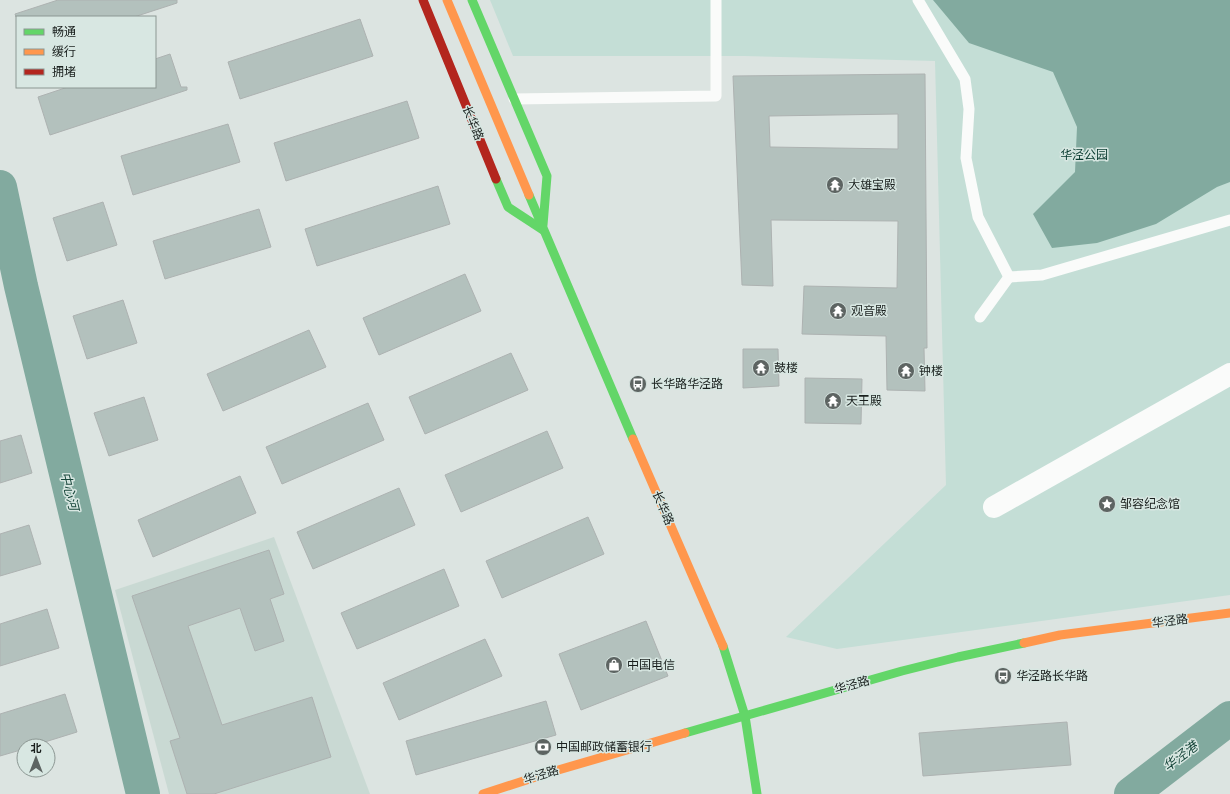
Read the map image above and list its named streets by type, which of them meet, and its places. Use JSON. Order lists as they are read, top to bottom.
{
  "streets": {
    "street": ["长华路", "华泾路"]
  },
  "crossings": [
    ["长华路", "华泾路"]
  ],
  "water": ["中心河", "华泾港"],
  "parks": ["华泾公园"],
  "places": {
    "temple": [
      "大雄宝殿",
      "观音殿",
      "鼓楼",
      "钟楼",
      "天王殿"
    ],
    "bus stop": ["长华路华泾路", "华泾路长华路"],
    "place": ["邹容纪念馆"],
    "shop": ["中国电信"],
    "bank": ["中国邮政储蓄银行"]
  },
  "legend": ["畅通", "缓行", "拥堵"],
  "north": "top"
}
